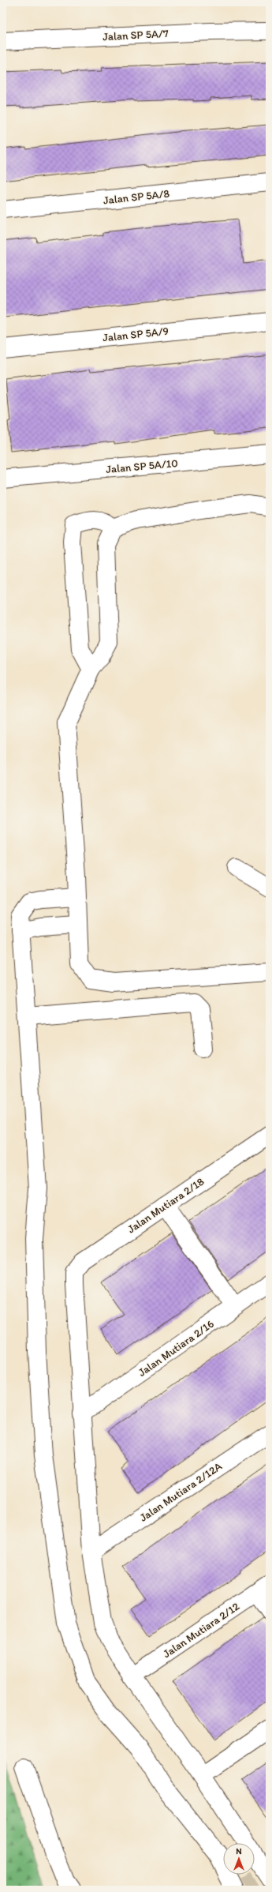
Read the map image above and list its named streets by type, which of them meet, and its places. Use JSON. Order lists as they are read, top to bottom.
{
  "streets": {
    "street": [
      "Jalan SP 5A/7",
      "Jalan SP 5A/8",
      "Jalan SP 5A/9",
      "Jalan SP 5A/10",
      "Jalan Mutiara 2/18",
      "Jalan Mutiara 2/16",
      "Jalan Mutiara 2/12A",
      "Jalan Mutiara 2/12"
    ]
  },
  "crossings": [
    ["Jalan Mutiara 2/18", "Jalan Mutiara 2/16"],
    ["Jalan Mutiara 2/18", "Jalan Mutiara 2/12A"],
    ["Jalan Mutiara 2/18", "Jalan Mutiara 2/12"]
  ],
  "north": "top"
}
